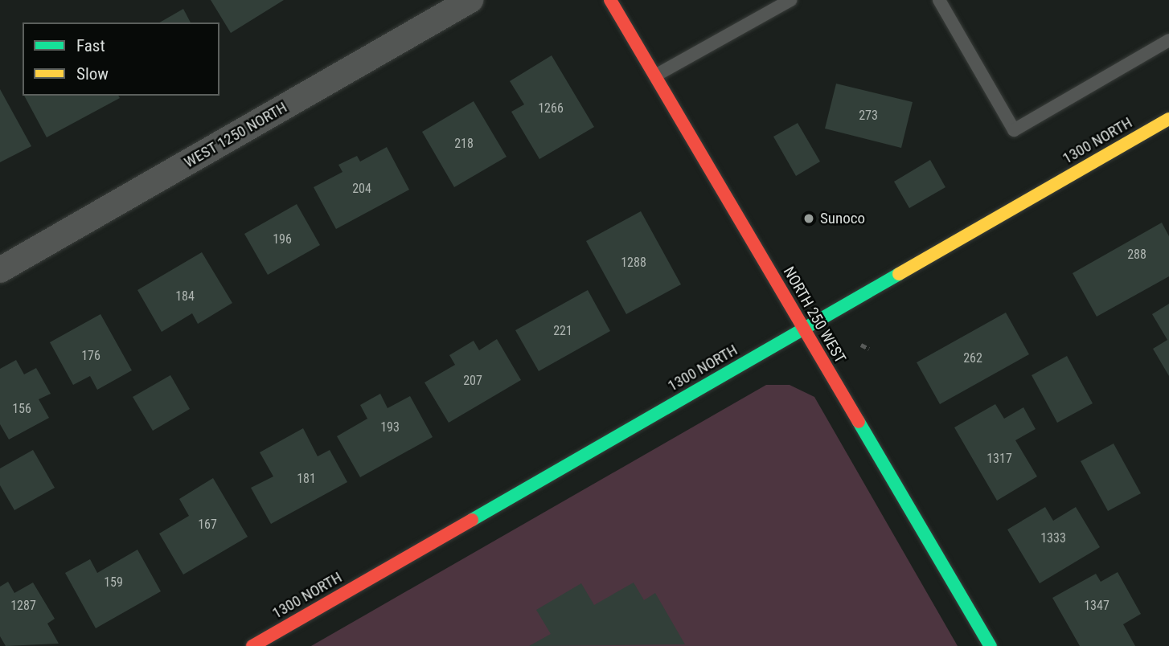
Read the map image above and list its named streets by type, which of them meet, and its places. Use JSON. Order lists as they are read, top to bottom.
{
  "streets": {
    "street": ["WEST 1250 NORTH", "1300 NORTH", "NORTH 250 WEST"]
  },
  "crossings": [
    ["1300 NORTH", "NORTH 250 WEST"]
  ],
  "places": ["Sunoco"],
  "house_numbers": [
    "1266",
    "273",
    "218",
    "204",
    "196",
    "288",
    "1288",
    "184",
    "221",
    "176",
    "262",
    "207",
    "156",
    "193",
    "1317",
    "181",
    "167",
    "1333",
    "159",
    "1287",
    "1347"
  ],
  "legend": ["Fast", "Slow"]
}
